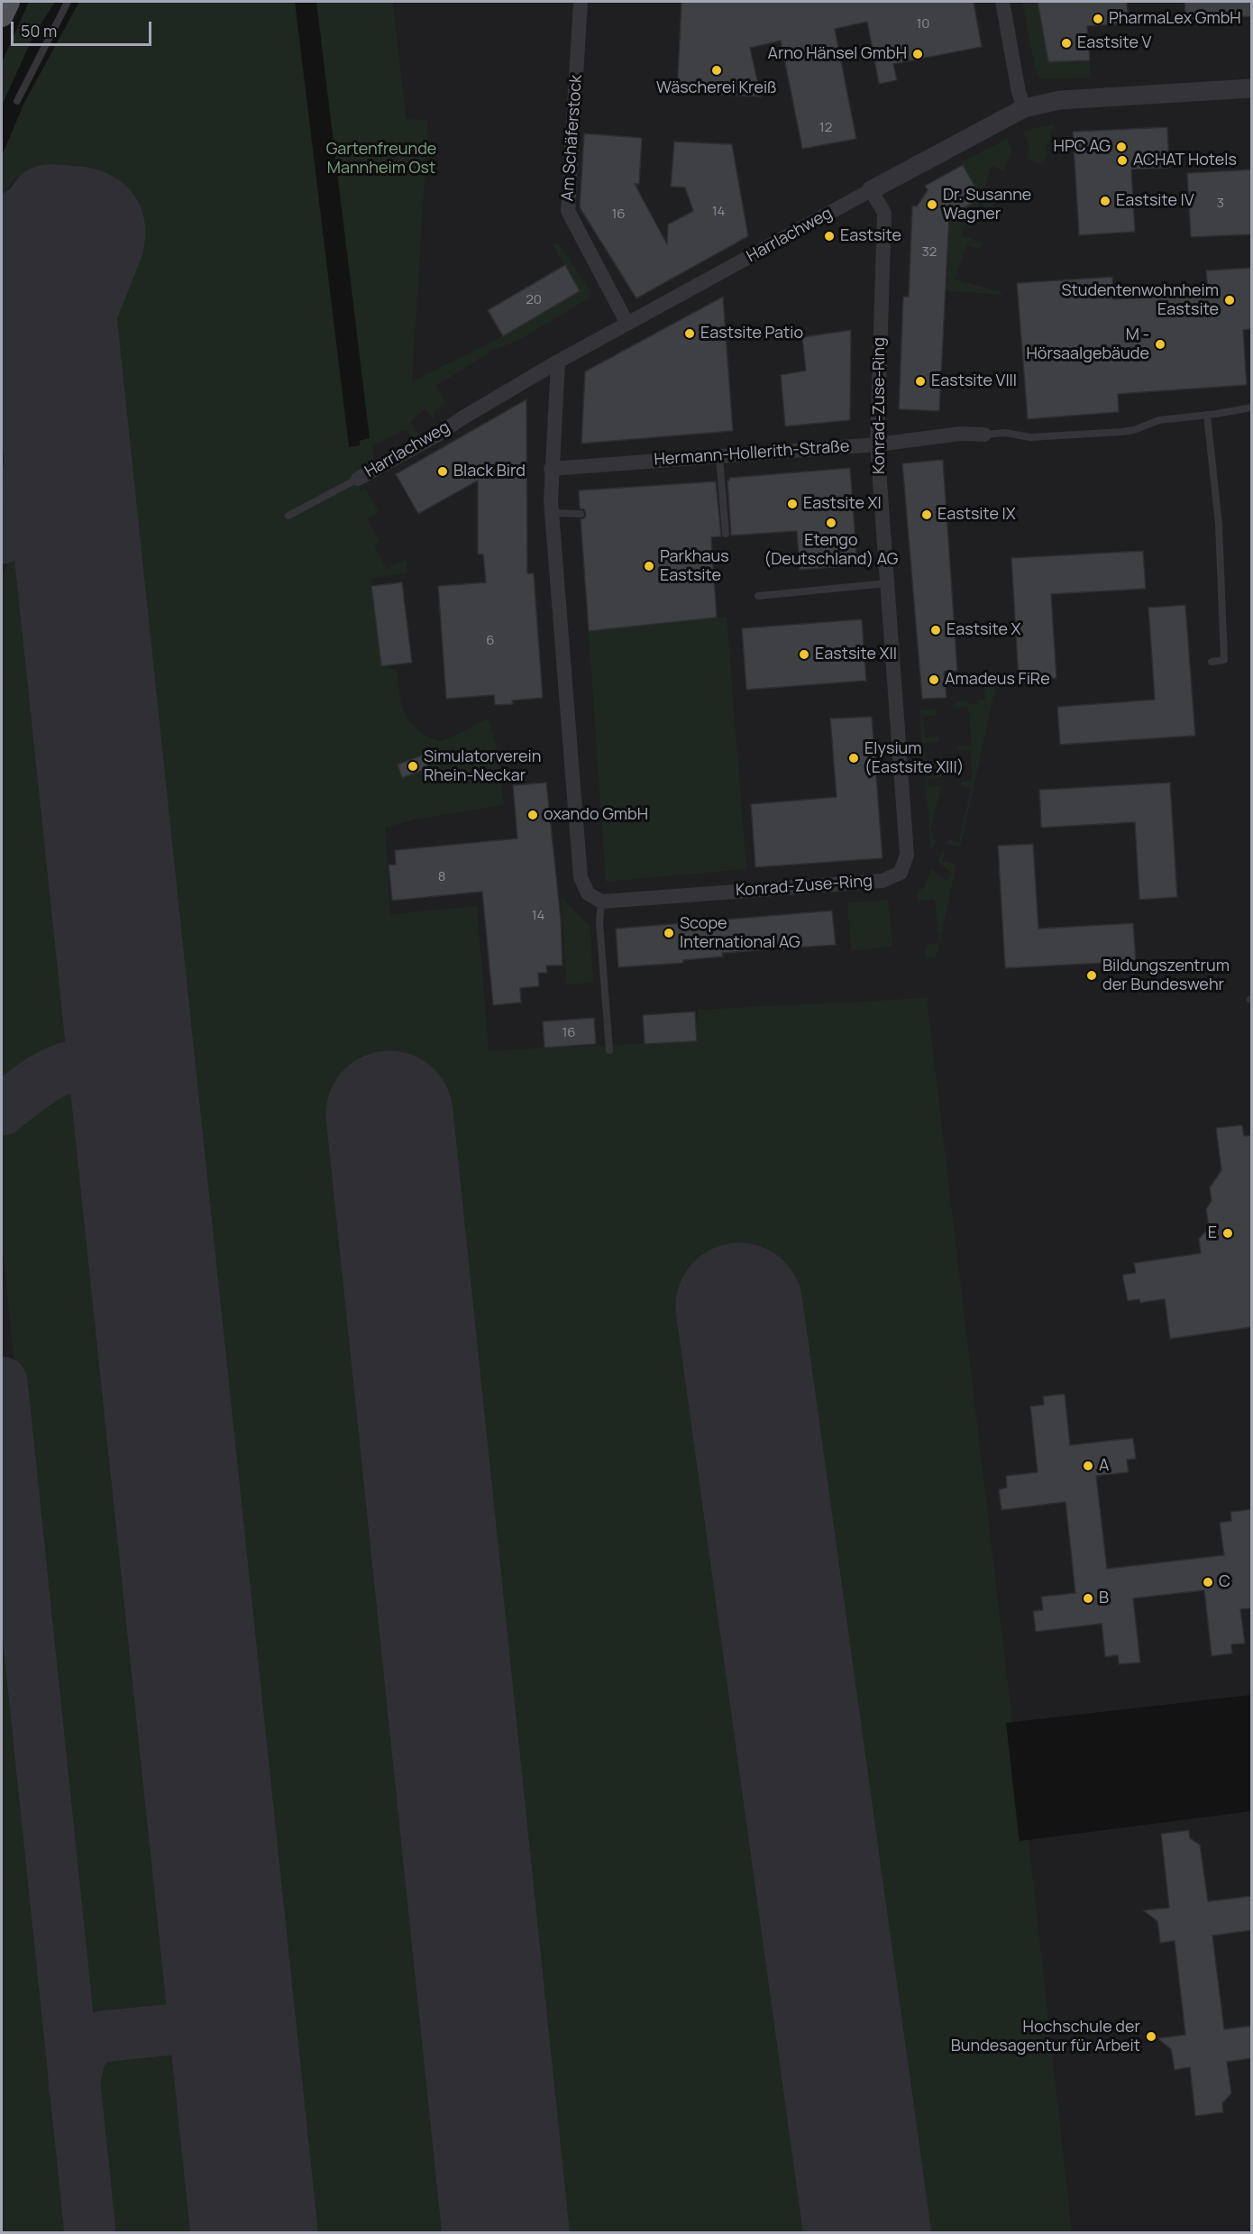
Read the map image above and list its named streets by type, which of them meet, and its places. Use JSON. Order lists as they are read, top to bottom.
{
  "streets": {
    "street": [
      "Am Schäferstock",
      "Harrlachweg",
      "Konrad-Zuse-Ring",
      "Hermann-Hollerith-Straße"
    ]
  },
  "crossings": [
    ["Am Schäferstock", "Harrlachweg"],
    ["Harrlachweg", "Konrad-Zuse-Ring"],
    ["Konrad-Zuse-Ring", "Hermann-Hollerith-Straße"]
  ],
  "parks": ["Gartenfreunde Mannheim Ost"],
  "places": [
    "PharmaLex GmbH",
    "Eastsite V",
    "Arno Hänsel GmbH",
    "Wäscherei Kreiß",
    "HPC AG",
    "ACHAT Hotels",
    "Eastsite IV",
    "Dr. Susanne Wagner",
    "Eastsite",
    "Studentenwohnheim Eastsite",
    "Eastsite Patio",
    "M - Hörsaalgebäude",
    "Eastsite VIII",
    "Black Bird",
    "Eastsite XI",
    "Eastsite IX",
    "Etengo (Deutschland) AG",
    "Parkhaus Eastsite",
    "Eastsite X",
    "Eastsite XII",
    "Amadeus FiRe",
    "Elysium (Eastsite XIII)",
    "Simulatorverein Rhein-Neckar",
    "oxando GmbH",
    "Scope International AG",
    "Bildungszentrum der Bundeswehr",
    "E",
    "A",
    "C",
    "B",
    "Hochschule der Bundesagentur für Arbeit"
  ],
  "house_numbers": [
    "10",
    "12",
    "3",
    "14",
    "16",
    "32",
    "20",
    "6",
    "8",
    "14",
    "16"
  ],
  "scale_bar": "50 m"
}
